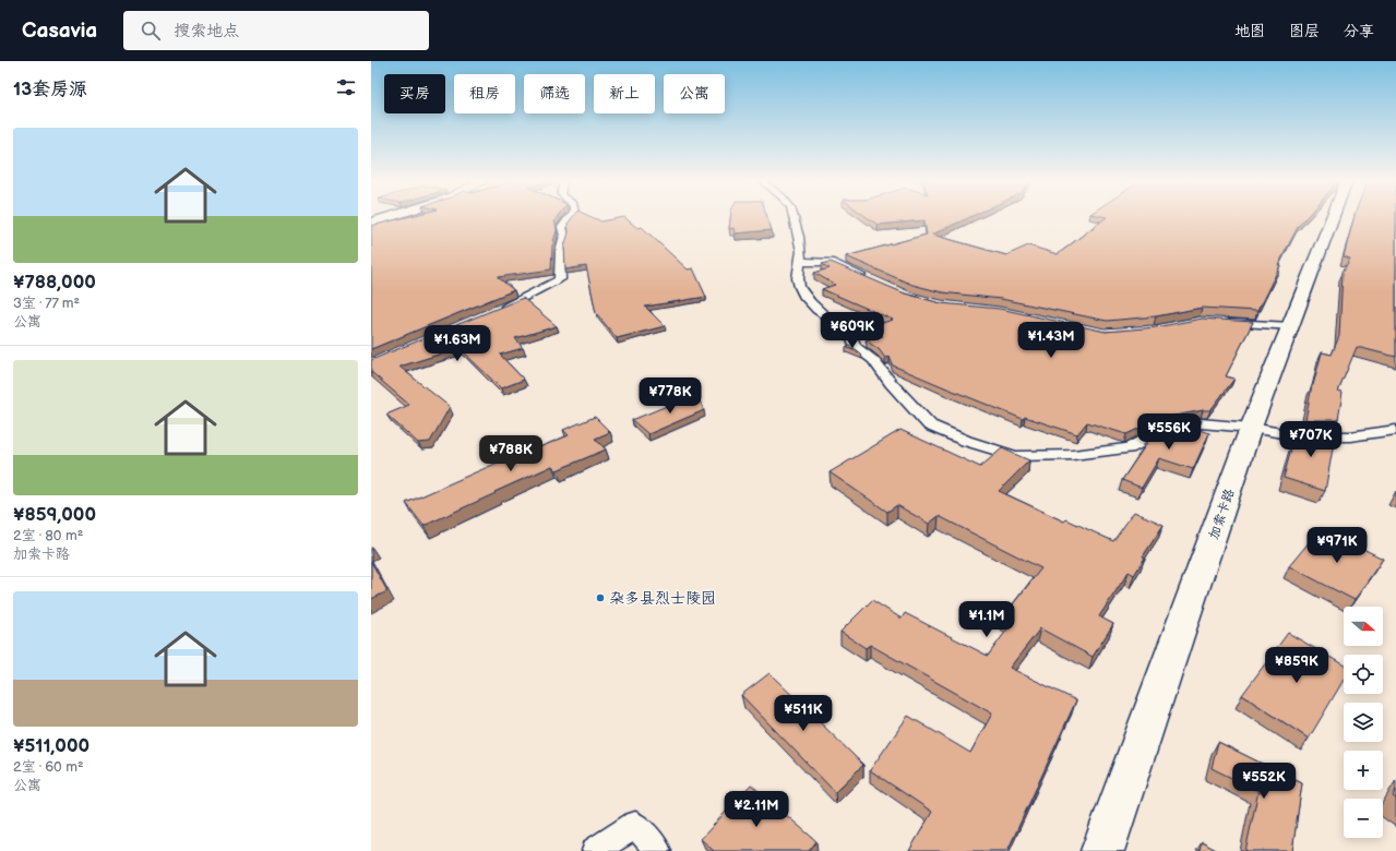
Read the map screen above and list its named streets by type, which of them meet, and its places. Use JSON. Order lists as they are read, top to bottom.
{
  "streets": {
    "main road": ["加索卡路"]
  },
  "places": ["杂多县烈士陵园"],
  "north": "right",
  "page": {
    "header": "Casavia",
    "search": "搜索地点",
    "nav": ["地图", "图层", "分享"],
    "heading": "13套房源",
    "chip": [
      "买房",
      "租房",
      "筛选",
      "新上",
      "公寓"
    ],
    "list": [
      {
        "name": "¥788,000",
        "note": "3室 · 77 m² · 公寓"
      },
      {
        "name": "¥859,000",
        "note": "2室 · 80 m² · 加索卡路"
      },
      {
        "name": "¥511,000",
        "note": "2室 · 60 m² · 公寓"
      }
    ],
    "price": [
      "¥609K",
      "¥1.43M",
      "¥1.63M",
      "¥778K",
      "¥556K",
      "¥707K",
      "¥788K",
      "¥971K",
      "¥1.1M",
      "¥859K",
      "¥511K",
      "¥552K",
      "¥2.11M"
    ],
    "map_buttons": ["+", "−"]
  }
}
